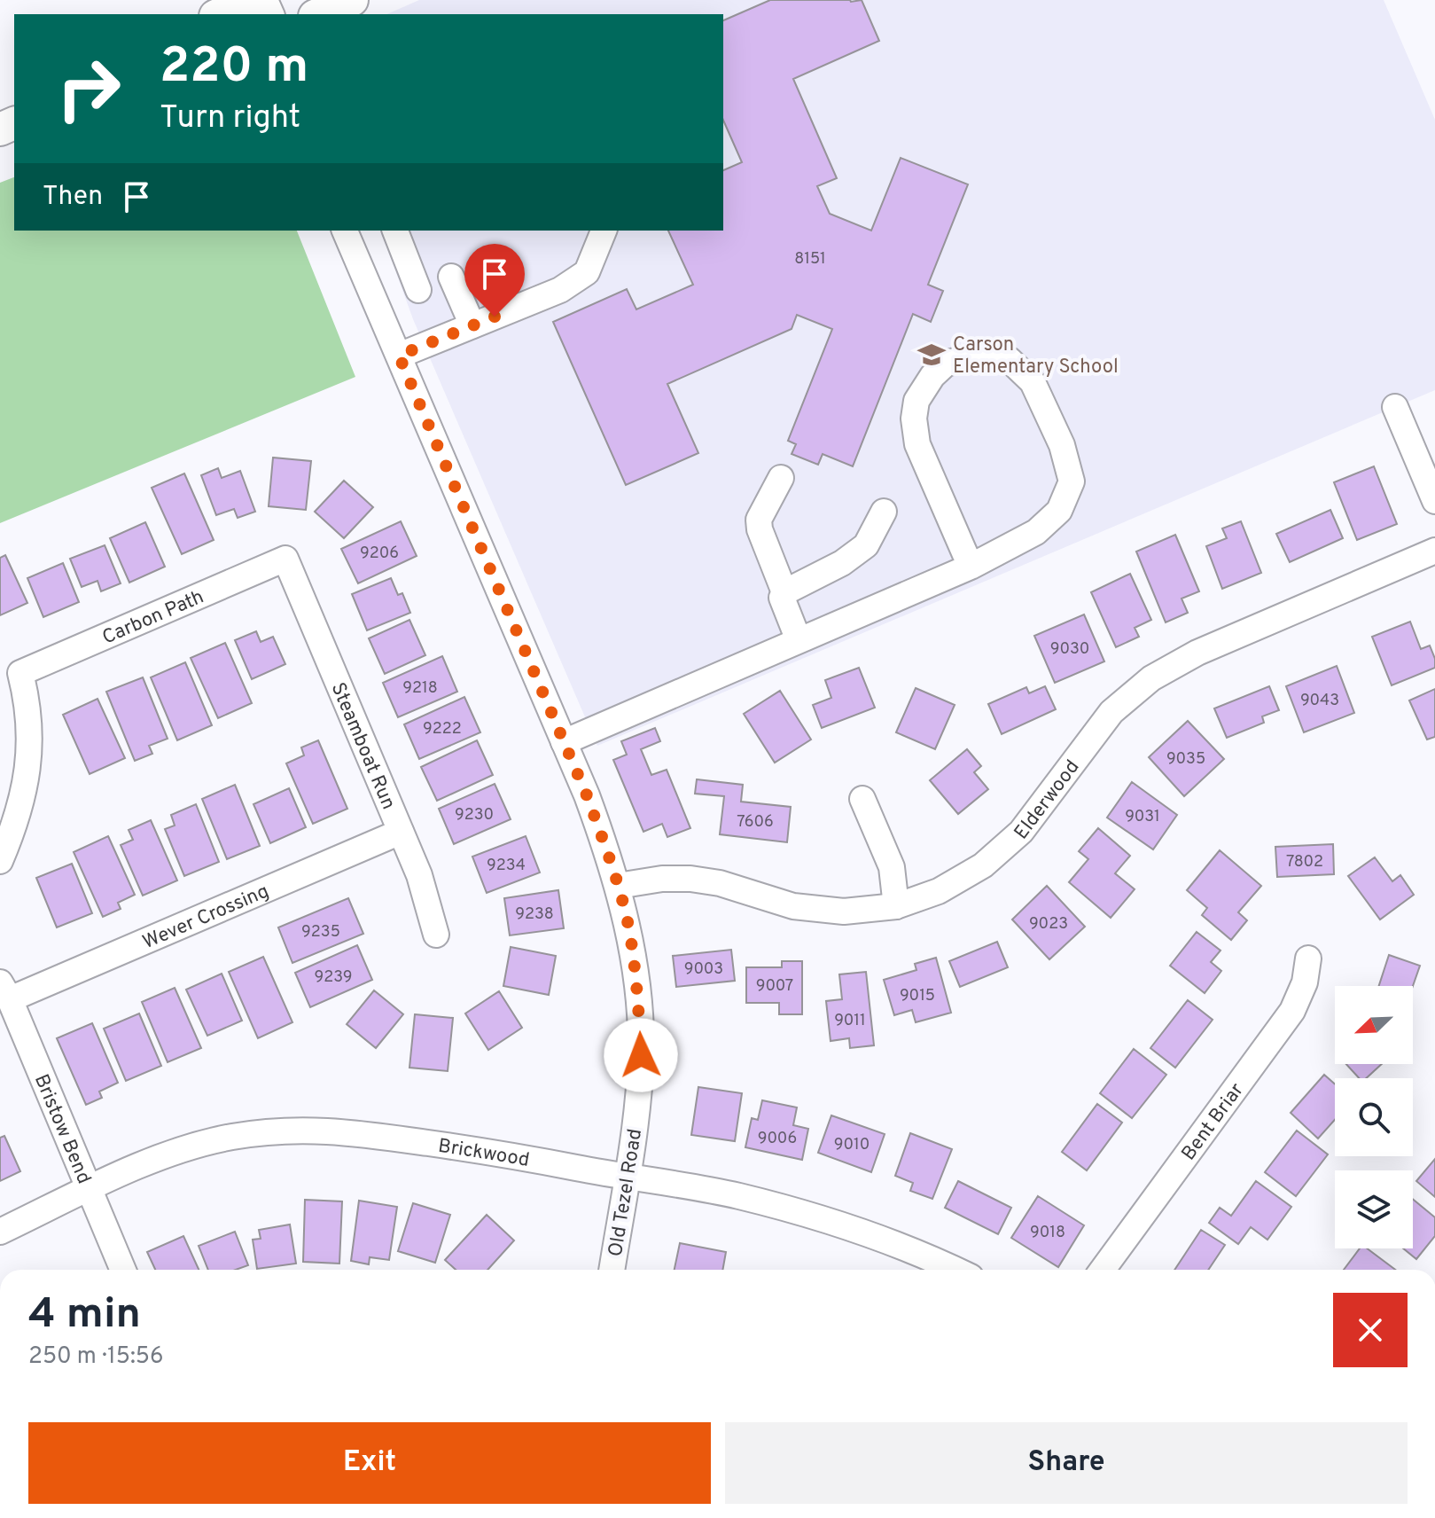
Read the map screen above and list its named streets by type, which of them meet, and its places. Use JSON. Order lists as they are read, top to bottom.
{
  "streets": {
    "street": [
      "Carbon Path",
      "Steamboat Run",
      "Elderwood",
      "Wever Crossing",
      "Bent Briar",
      "Bristow Bend",
      "Brickwood",
      "Old Tezel Road"
    ]
  },
  "crossings": [
    ["Carbon Path", "Steamboat Run"],
    ["Steamboat Run", "Wever Crossing"],
    ["Elderwood", "Old Tezel Road"],
    ["Wever Crossing", "Bristow Bend"],
    ["Bristow Bend", "Brickwood"],
    ["Brickwood", "Old Tezel Road"]
  ],
  "places": {
    "school or university": ["Carson Elementary School"]
  },
  "house_numbers": [
    "8151",
    "9206",
    "9030",
    "9218",
    "9043",
    "9222",
    "9035",
    "9230",
    "9031",
    "7606",
    "7802",
    "9234",
    "9238",
    "9023",
    "9235",
    "9003",
    "9239",
    "9007",
    "9015",
    "9011",
    "9006",
    "9010",
    "9018"
  ],
  "north": "bottom left",
  "page": {
    "turn": ["220 m", "Turn right"],
    "then": "Then",
    "heading": ["4 min", "250 m · 15:56"],
    "buttons": ["Exit", "Share"]
  }
}
